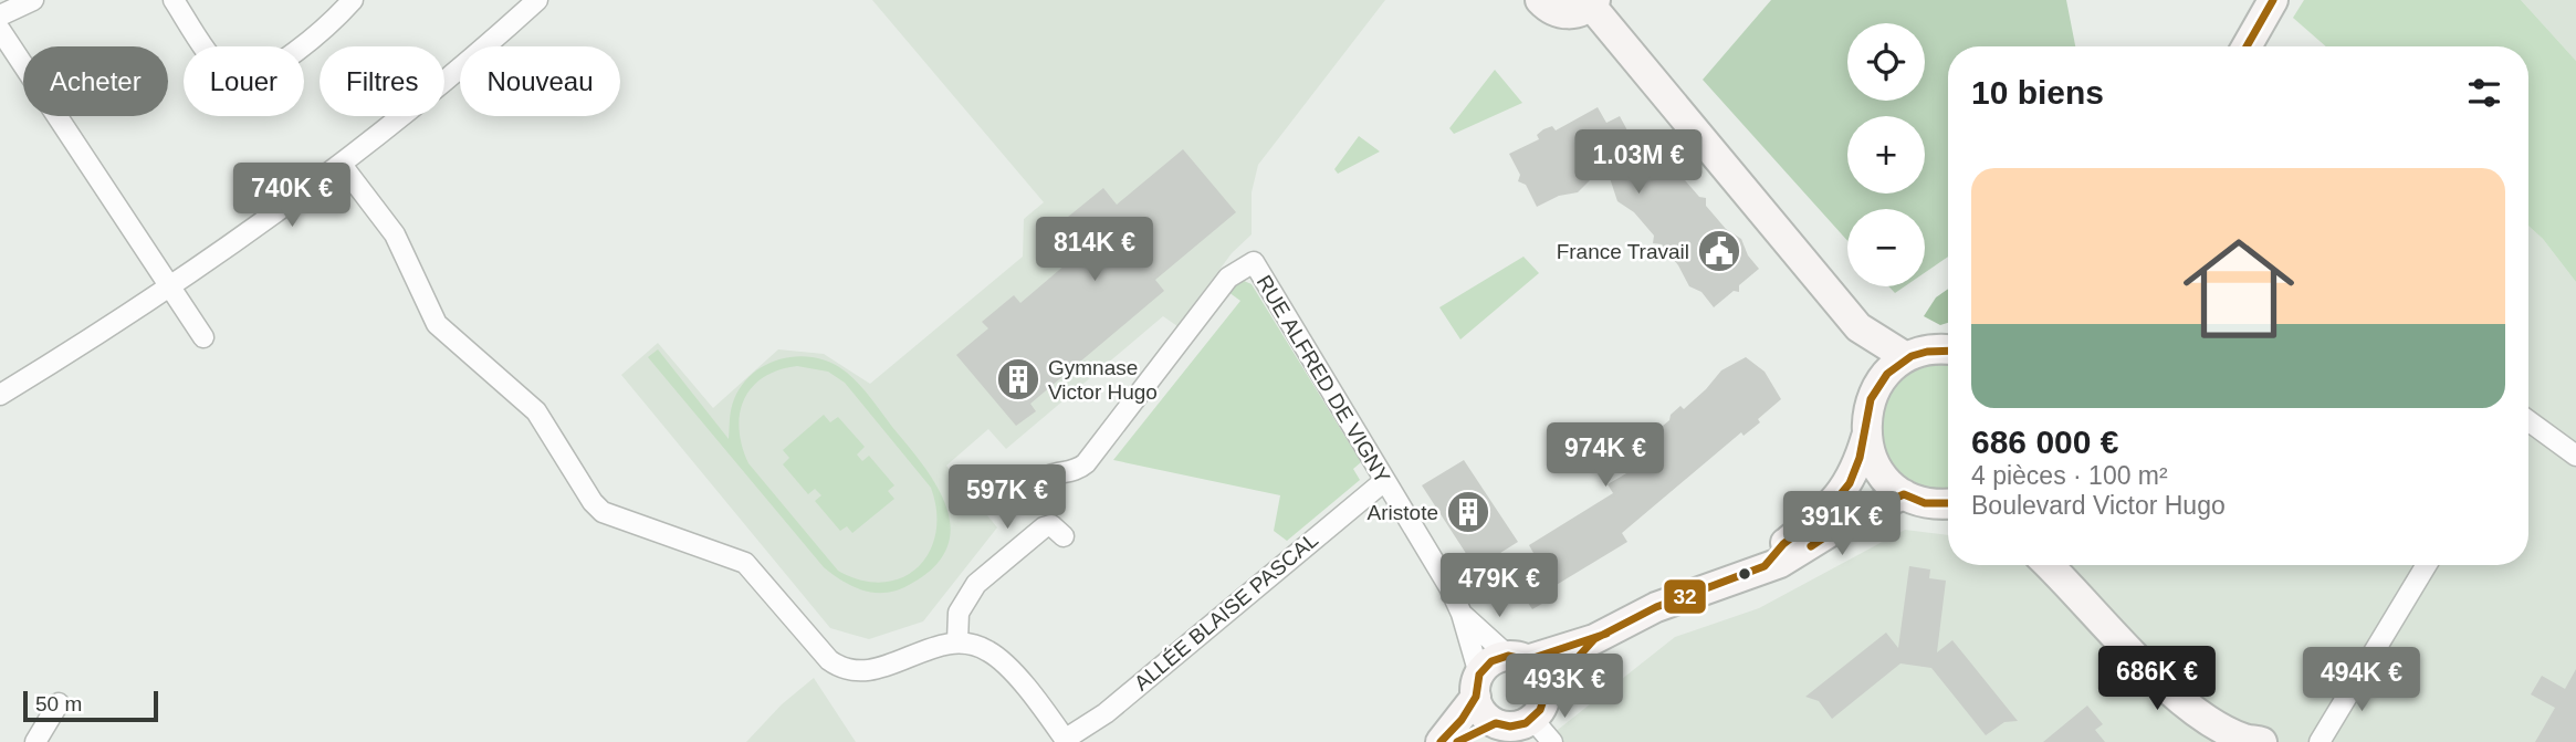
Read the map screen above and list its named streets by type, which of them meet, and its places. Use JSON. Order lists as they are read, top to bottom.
{
  "streets": {
    "street": ["RUE ALFRED DE VIGNY", "ALLÉE BLAISE PASCAL"]
  },
  "crossings": [
    ["RUE ALFRED DE VIGNY", "ALLÉE BLAISE PASCAL"]
  ],
  "places": {
    "public building": ["France Travail"],
    "building": ["Gymnase Victor Hugo", "Aristote"]
  },
  "lines": ["transit line 32"],
  "scale_bar": "50 m",
  "page": {
    "map_buttons": ["+", "−"],
    "chip": [
      "Acheter",
      "Louer",
      "Filtres",
      "Nouveau"
    ],
    "heading": "10 biens",
    "price": [
      "1.03M €",
      "740K €",
      "814K €",
      "974K €",
      "597K €",
      "391K €",
      "479K €",
      "686K €",
      "494K €",
      "493K €"
    ],
    "list": [
      {
        "name": "686 000 €",
        "note": "4 pièces · 100 m² · Boulevard Victor Hugo"
      }
    ],
    "scale": "50 m"
  }
}
